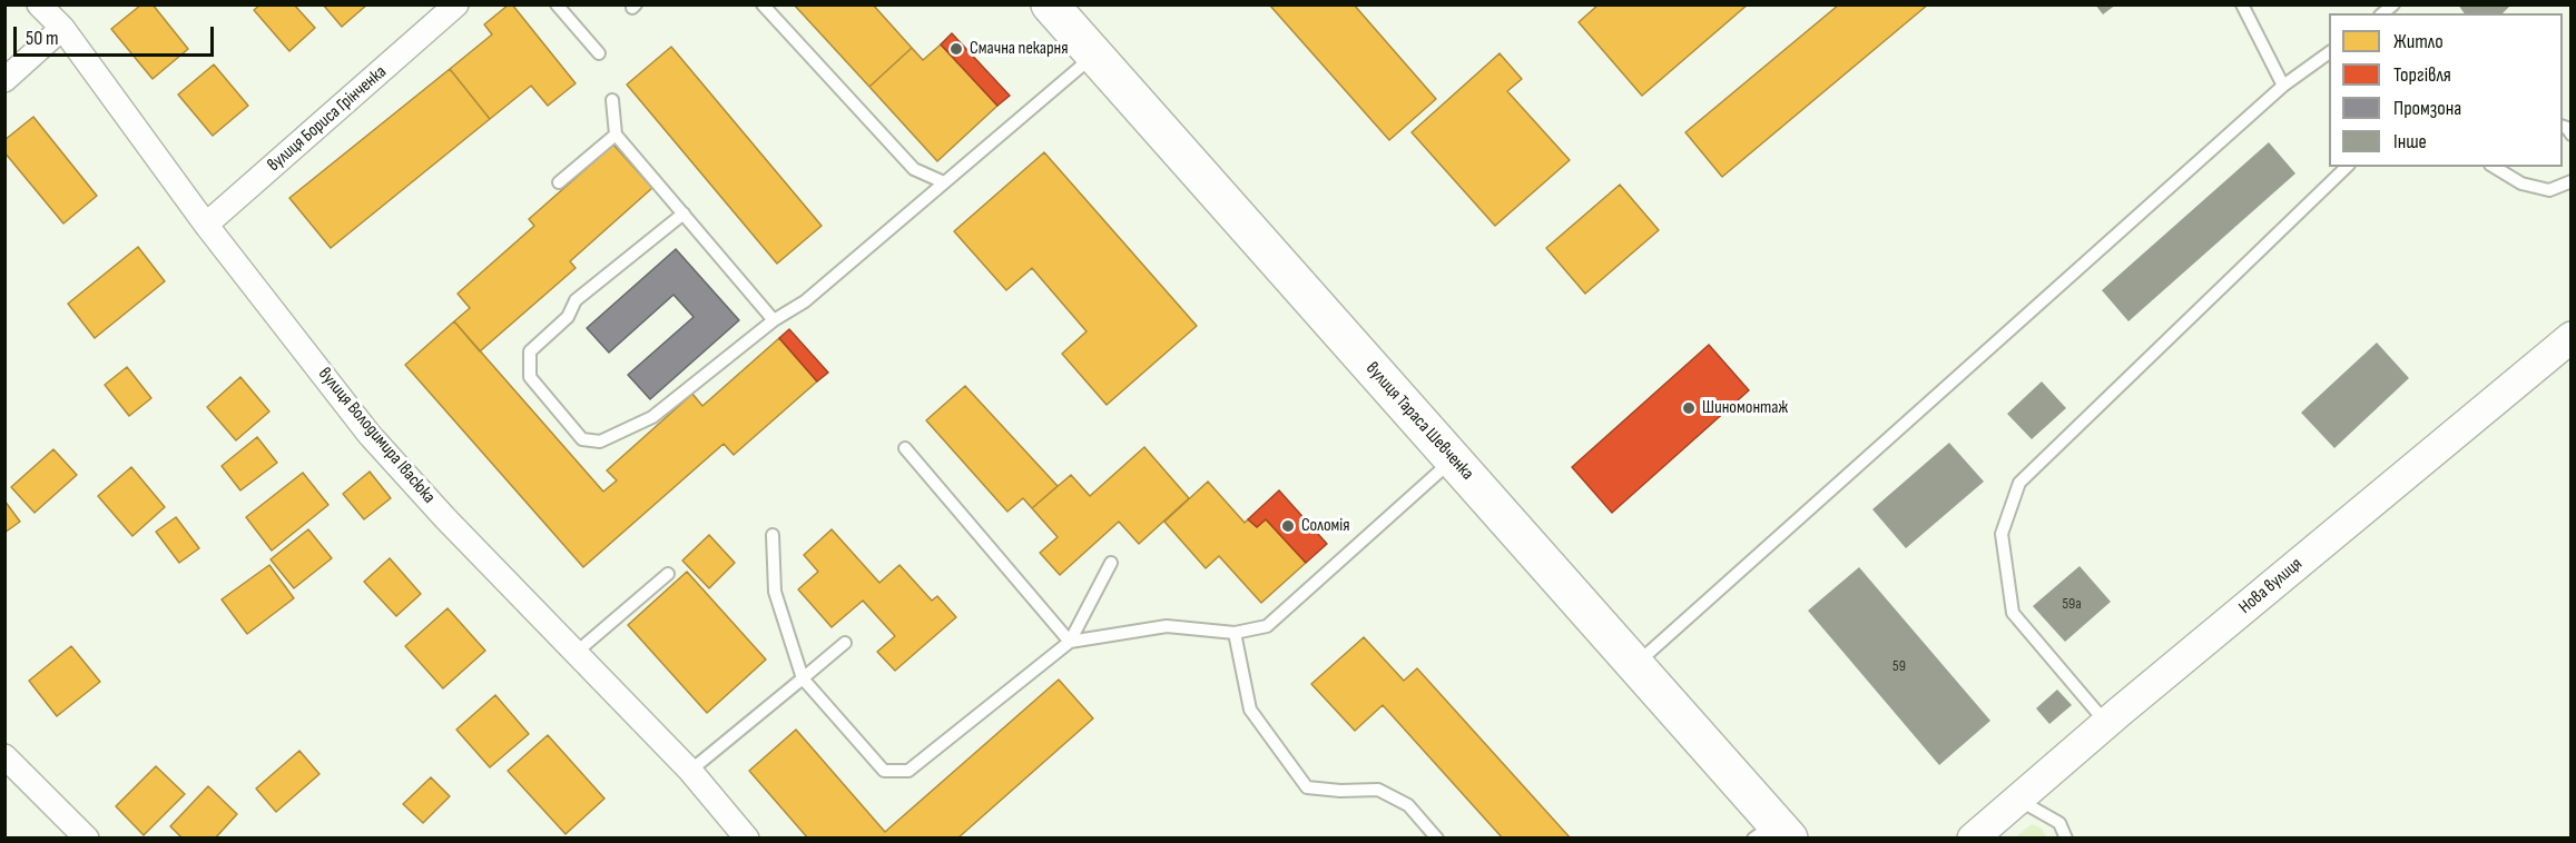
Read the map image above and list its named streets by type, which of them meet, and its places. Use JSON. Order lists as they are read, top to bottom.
{
  "streets": {
    "main road": ["вулиця Тараса Шевченка"],
    "street": ["вулиця Бориса Грінченка", "вулиця Володимира Івасюка", "Нова вулиця"]
  },
  "crossings": [
    ["вулиця Бориса Грінченка", "вулиця Володимира Івасюка"]
  ],
  "places": ["Смачна пекарня", "Шиномонтаж", "Соломiя"],
  "house_numbers": ["59а", "59"],
  "legend": [
    "Житло",
    "Торгівля",
    "Промзона",
    "Інше"
  ],
  "scale_bar": "50 m"
}
